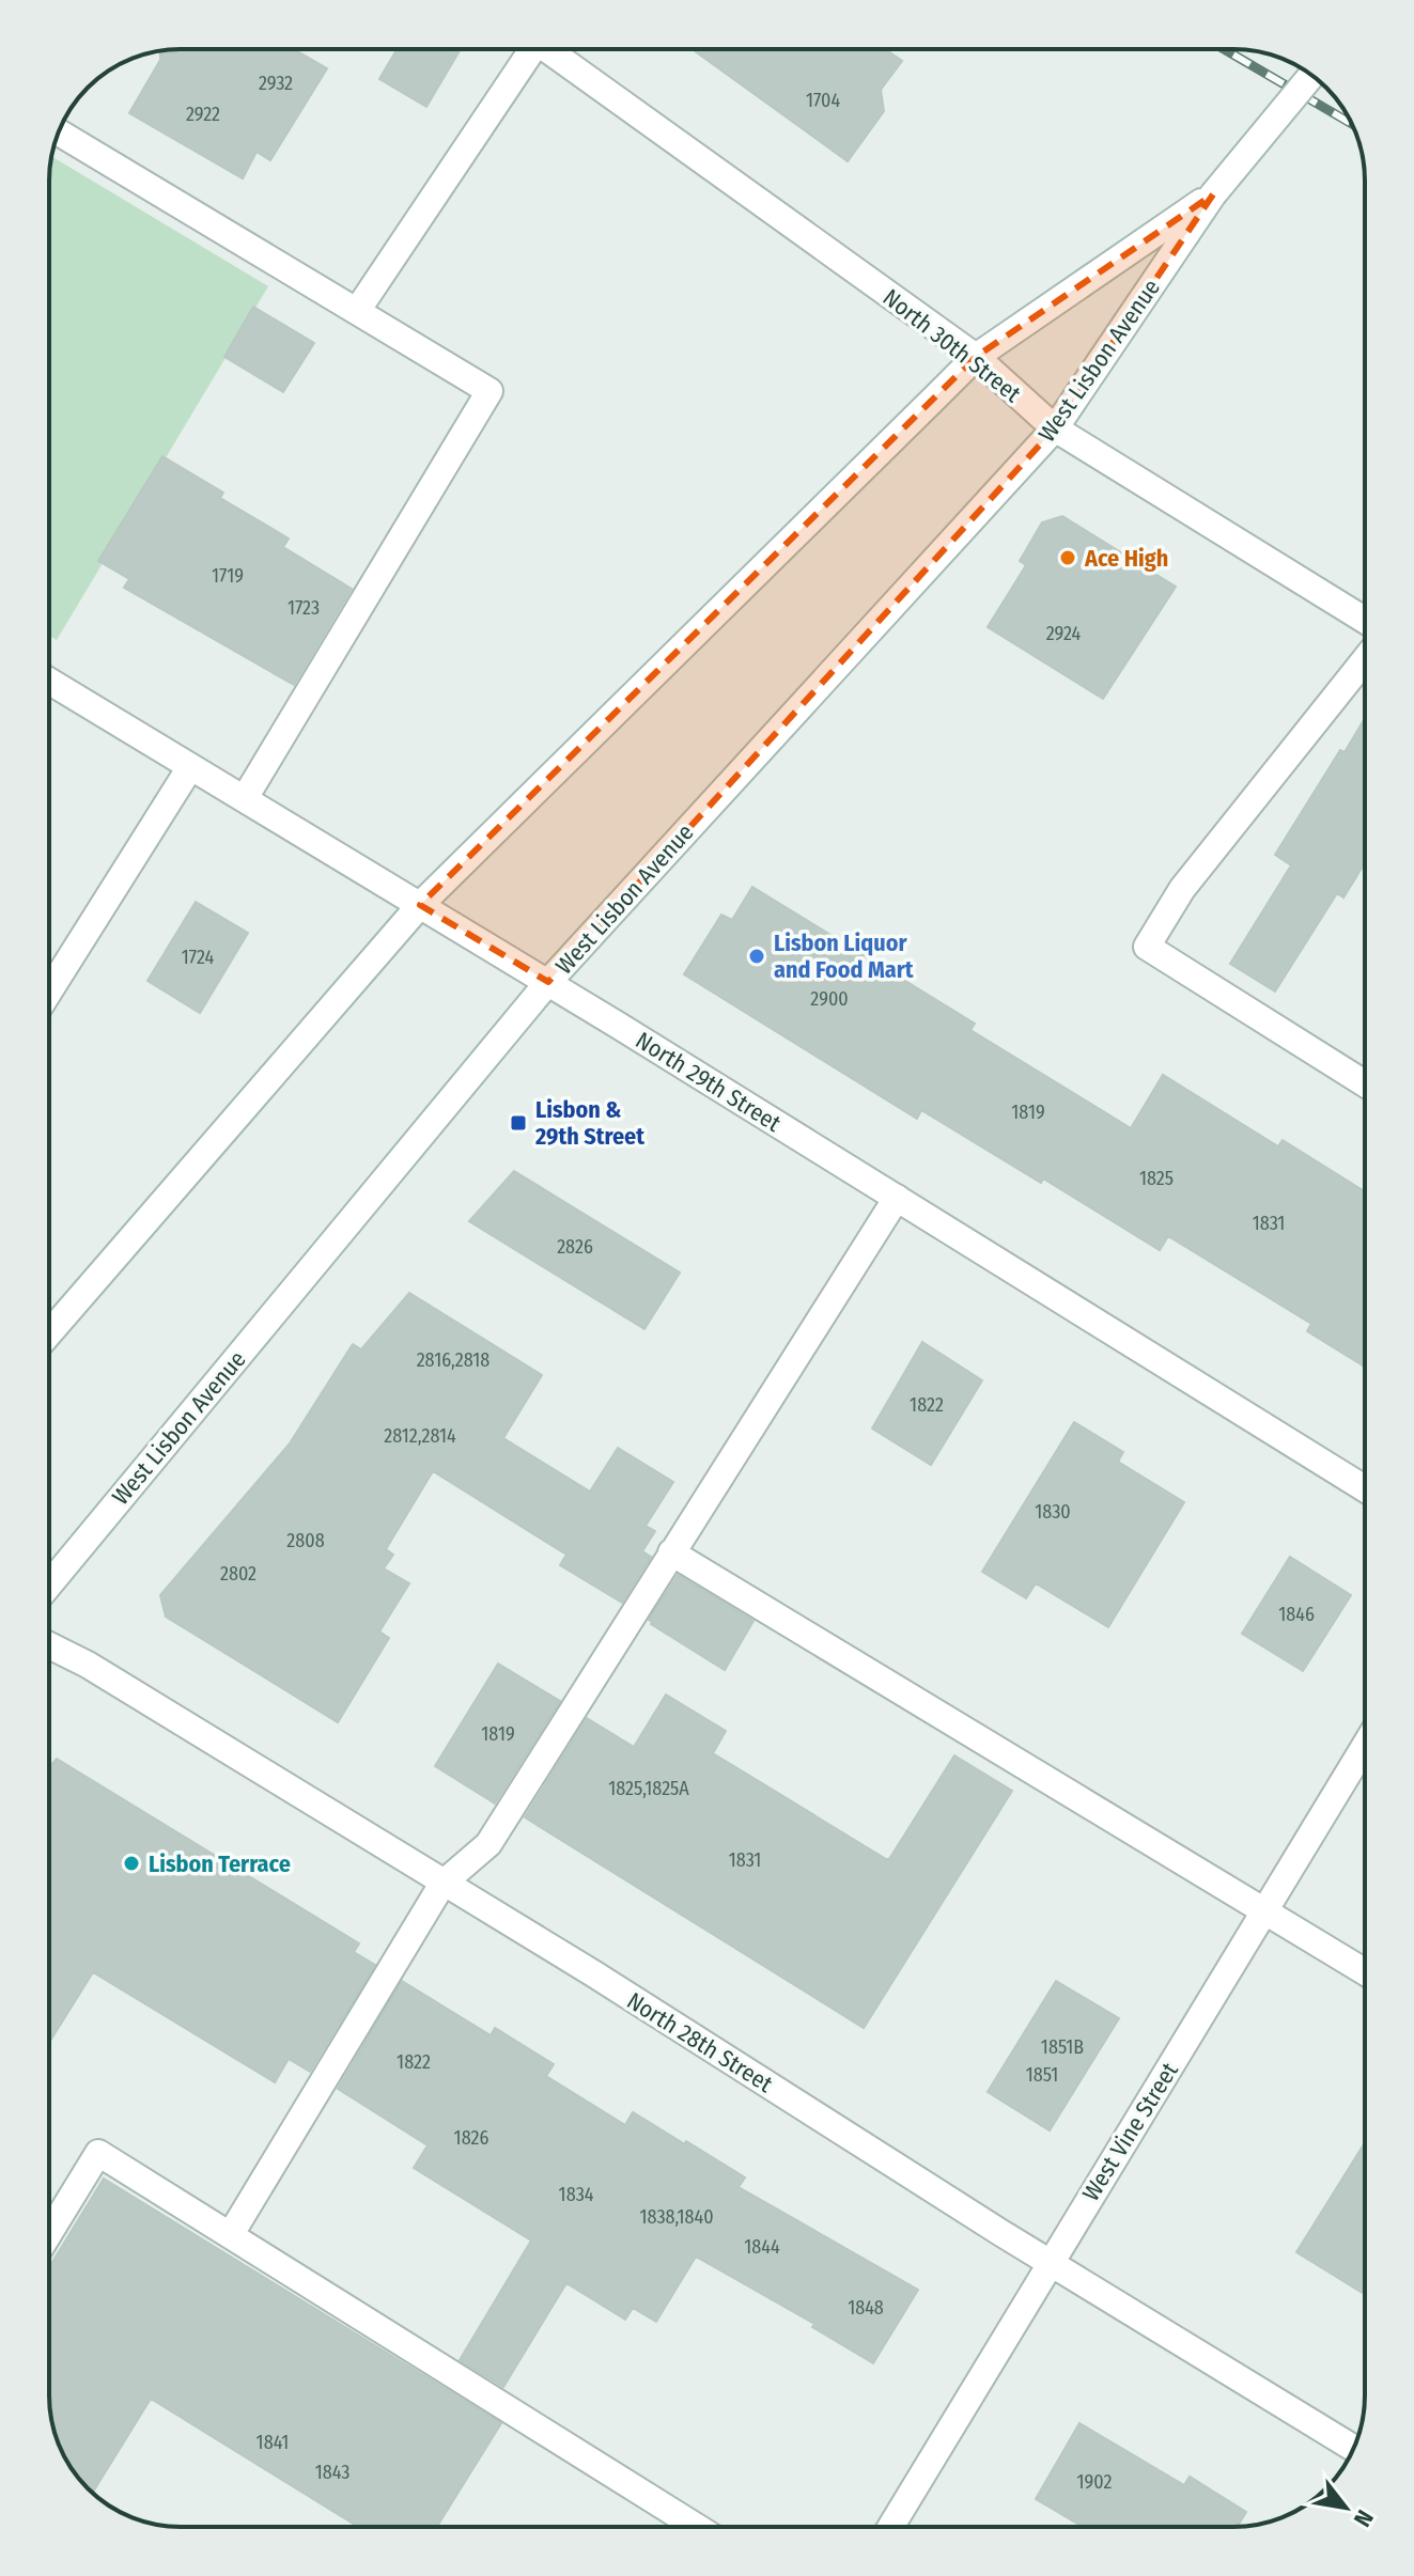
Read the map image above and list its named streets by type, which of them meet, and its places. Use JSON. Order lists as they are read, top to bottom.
{
  "streets": {
    "street": [
      "North 30th Street",
      "West Lisbon Avenue",
      "North 29th Street",
      "North 28th Street",
      "West Vine Street"
    ]
  },
  "crossings": [
    ["North 30th Street", "West Lisbon Avenue"],
    ["West Lisbon Avenue", "North 29th Street"],
    ["North 28th Street", "West Vine Street"]
  ],
  "places": {
    "other": ["Ace High", "Lisbon Liquor and Food Mart", "Lisbon Terrace"],
    "transit": ["Lisbon & 29th Street"]
  },
  "house_numbers": [
    "2932",
    "1704",
    "2922",
    "1719",
    "1723",
    "2924",
    "1724",
    "2900",
    "1819",
    "1825",
    "1831",
    "2826",
    "2816,2818",
    "1822",
    "2812,2814",
    "1830",
    "2808",
    "2802",
    "1846",
    "1819",
    "1825,1825A",
    "1831",
    "1851B",
    "1822",
    "1851",
    "1826",
    "1834",
    "1838,1840",
    "1844",
    "1848",
    "1841",
    "1843",
    "1902"
  ],
  "north": "bottom right"
}
